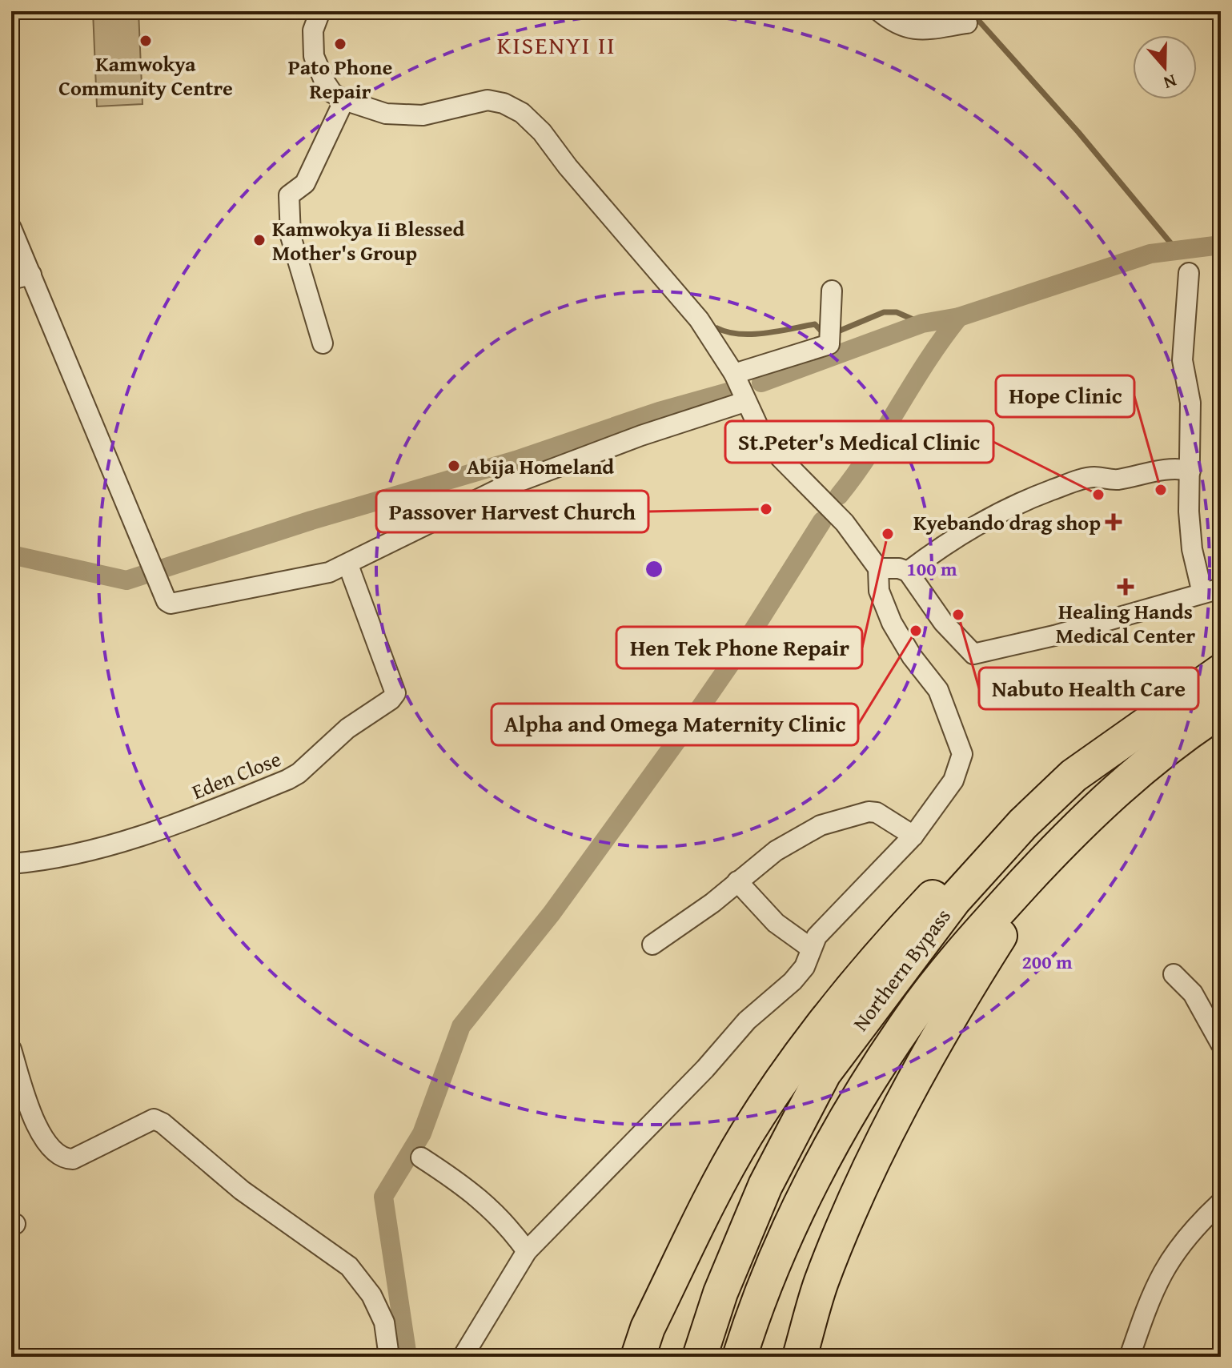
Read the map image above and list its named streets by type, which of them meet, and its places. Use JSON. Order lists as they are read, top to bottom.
{
  "streets": {
    "highway": ["Northern Bypass"],
    "street": ["Eden Close"]
  },
  "districts": ["KISENYI II"],
  "places": {
    "other": [
      "Kamwokya Community Centre",
      "Pato Phone Repair",
      "Kamwokya Ii Blessed Mother's Group",
      "Abija Homeland",
      "Hope Clinic",
      "St.Peter's Medical Clinic",
      "Passover Harvest Church",
      "Hen Tek Phone Repair",
      "Nabuto Health Care",
      "Alpha and Omega Maternity Clinic"
    ],
    "health": ["Kyebando drag shop", "Healing Hands Medical Center"]
  },
  "north": "bottom",
  "rings": ["100 m", "200 m"]
}
